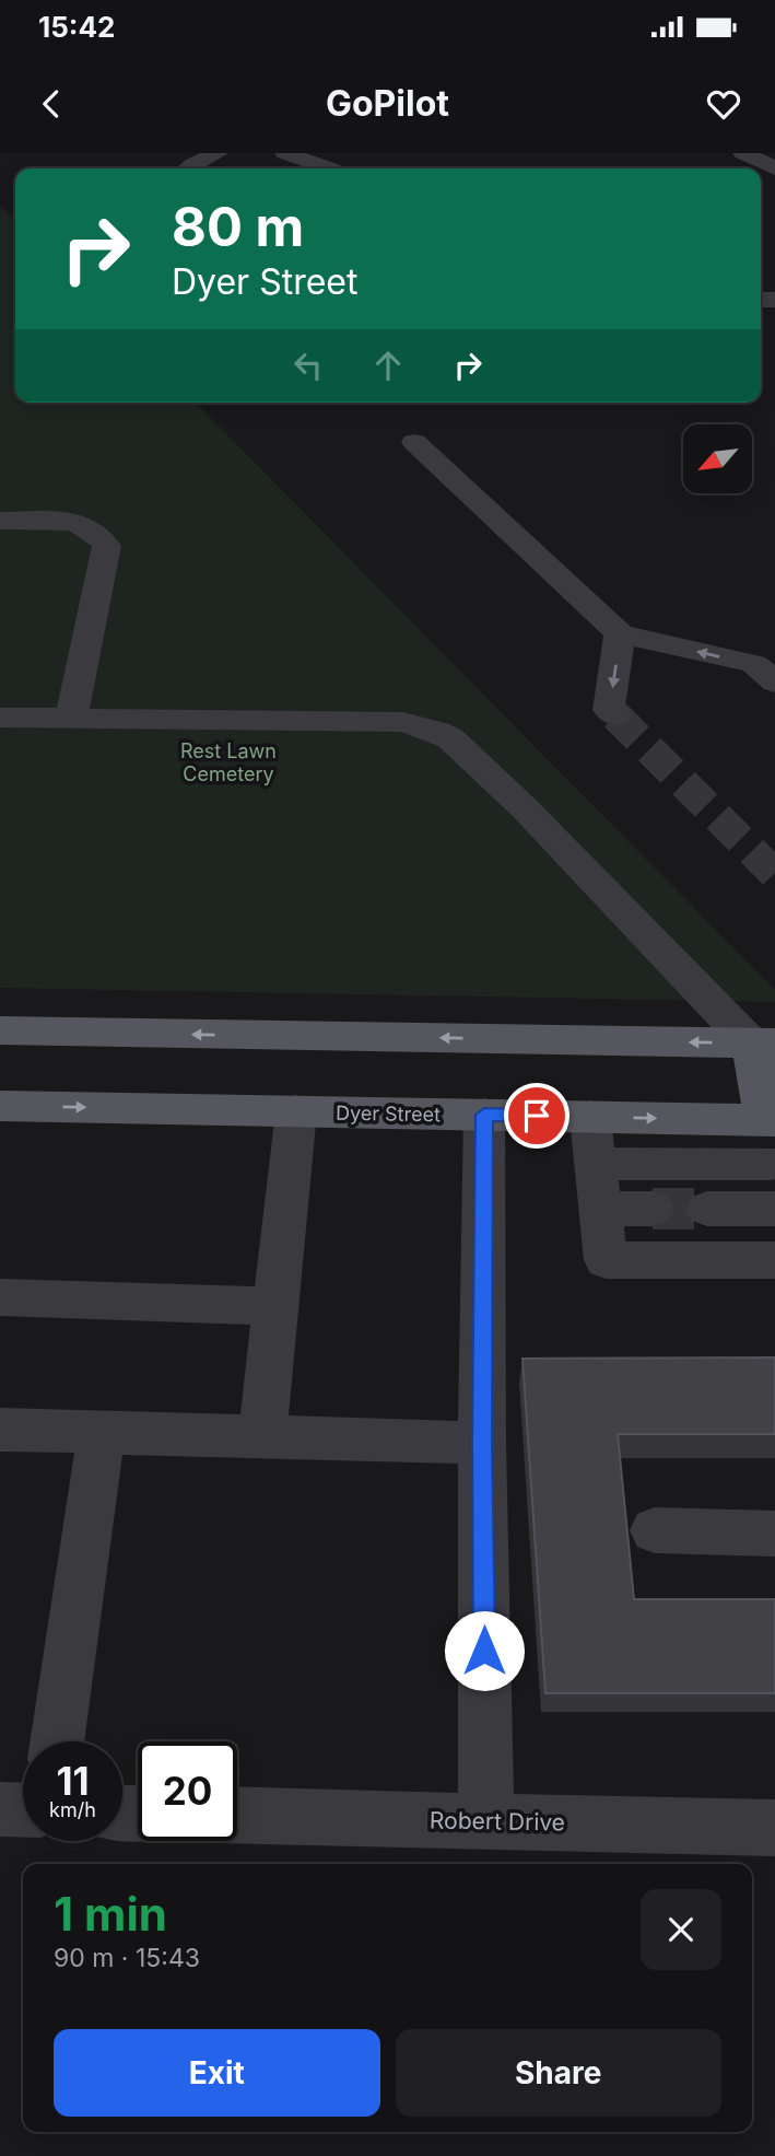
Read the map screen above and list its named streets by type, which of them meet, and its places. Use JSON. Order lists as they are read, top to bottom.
{
  "streets": {
    "main road": ["Dyer Street"],
    "street": ["Robert Drive"]
  },
  "parks": ["Rest Lawn Cemetery"],
  "north": "bottom left",
  "page": {
    "status": "15:42",
    "header": "GoPilot",
    "turn": ["80 m", "Dyer Street"],
    "speed": "11 km/h",
    "limit": "20",
    "heading": ["1 min", "90 m · 15:43"],
    "buttons": ["Exit", "Share"]
  }
}
